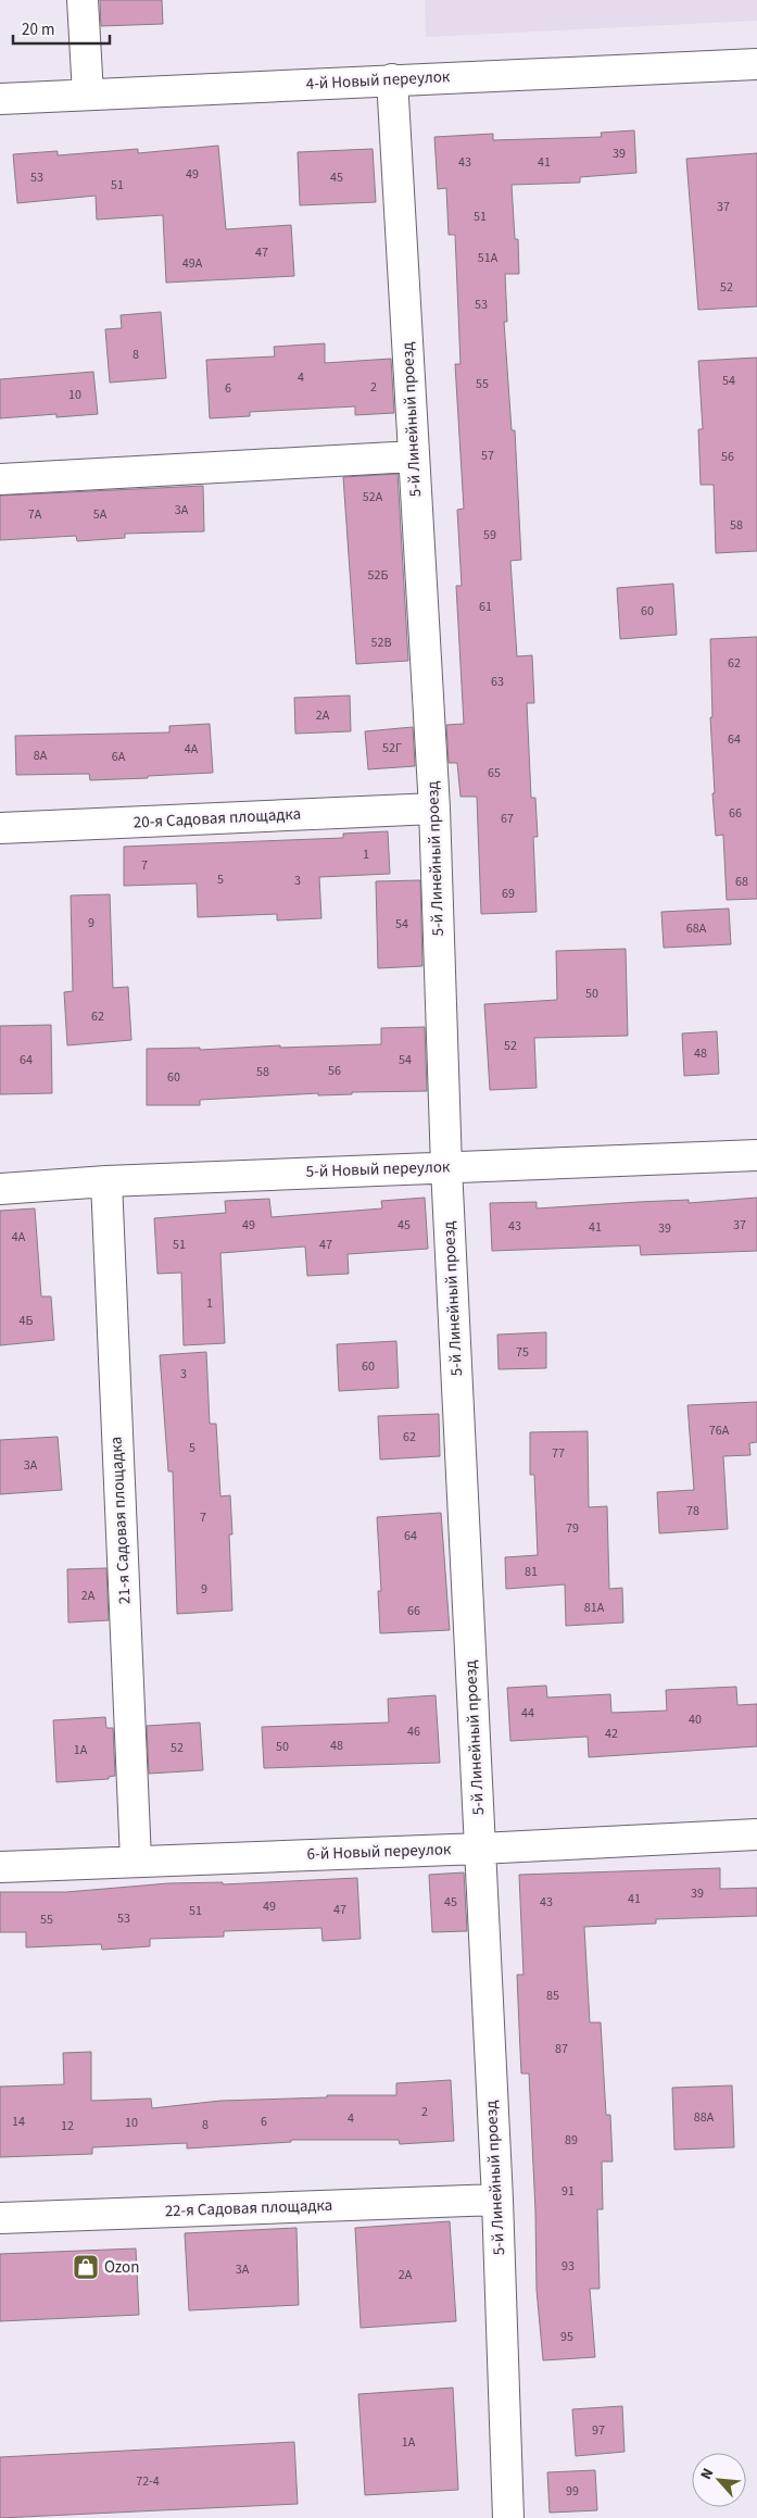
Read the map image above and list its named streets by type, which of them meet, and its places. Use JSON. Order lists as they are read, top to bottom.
{
  "streets": {
    "street": [
      "4-й Новый переулок",
      "5-й Линейный проезд",
      "20-я Садовая площадка",
      "5-й Новый переулок",
      "21-я Садовая площадка",
      "6-й Новый переулок",
      "22-я Садовая площадка"
    ]
  },
  "crossings": [
    ["4-й Новый переулок", "5-й Линейный проезд"],
    ["5-й Линейный проезд", "20-я Садовая площадка"],
    ["5-й Линейный проезд", "5-й Новый переулок"],
    ["5-й Линейный проезд", "6-й Новый переулок"],
    ["5-й Линейный проезд", "22-я Садовая площадка"],
    ["5-й Новый переулок", "21-я Садовая площадка"],
    ["21-я Садовая площадка", "6-й Новый переулок"]
  ],
  "places": {
    "shop": ["Ozon"]
  },
  "house_numbers": [
    "39",
    "43",
    "41",
    "49",
    "53",
    "45",
    "51",
    "37",
    "51",
    "47",
    "51А",
    "49А",
    "52",
    "53",
    "8",
    "4",
    "54",
    "55",
    "2",
    "6",
    "10",
    "57",
    "56",
    "52А",
    "3А",
    "7А",
    "5А",
    "58",
    "59",
    "52Б",
    "61",
    "60",
    "52В",
    "62",
    "63",
    "2А",
    "64",
    "52Г",
    "4А",
    "8А",
    "6А",
    "65",
    "66",
    "67",
    "1",
    "7",
    "5",
    "3",
    "68",
    "69",
    "9",
    "54",
    "68А",
    "50",
    "62",
    "52",
    "48",
    "64",
    "54",
    "56",
    "58",
    "60",
    "49",
    "45",
    "37",
    "43",
    "41",
    "39",
    "4А",
    "51",
    "47",
    "1",
    "4Б",
    "75",
    "60",
    "3",
    "76А",
    "62",
    "5",
    "77",
    "3А",
    "78",
    "7",
    "79",
    "64",
    "81",
    "9",
    "2А",
    "81А",
    "66",
    "44",
    "40",
    "46",
    "42",
    "48",
    "50",
    "52",
    "1А",
    "39",
    "41",
    "45",
    "43",
    "49",
    "47",
    "51",
    "53",
    "55",
    "85",
    "87",
    "2",
    "88А",
    "4",
    "14",
    "6",
    "10",
    "8",
    "12",
    "89",
    "91",
    "93",
    "3А",
    "2А",
    "95",
    "97",
    "1А",
    "72-4",
    "99"
  ],
  "scale_bar": "20 m",
  "north": "top left"
}
